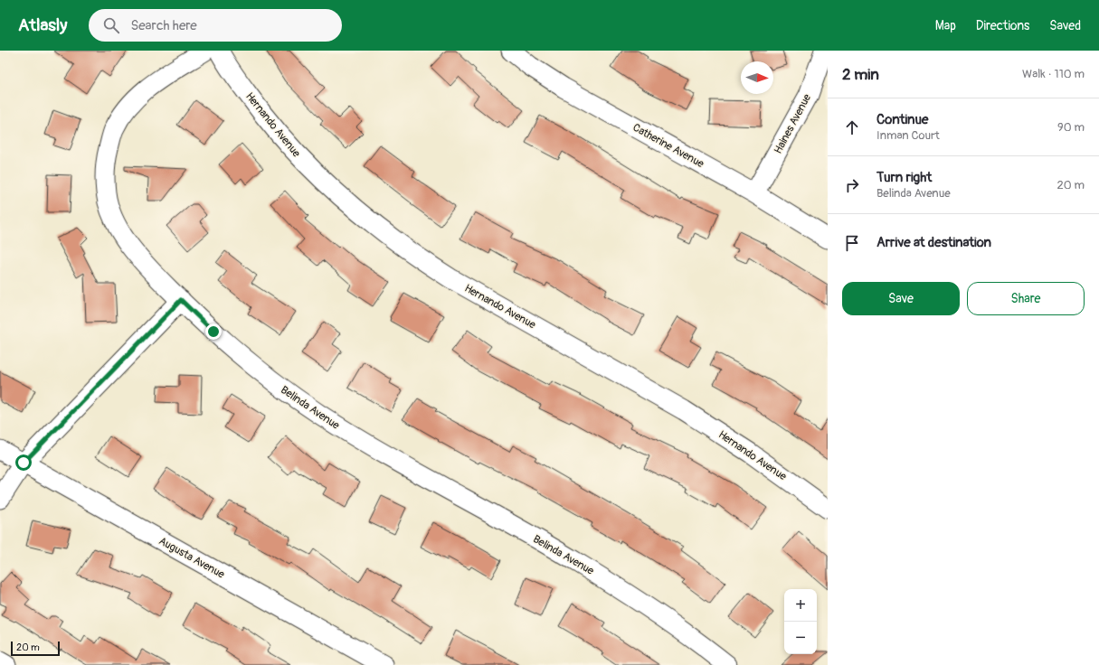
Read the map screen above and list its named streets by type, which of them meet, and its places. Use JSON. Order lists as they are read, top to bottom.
{
  "streets": {
    "street": [
      "Haines Avenue",
      "Hernando Avenue",
      "Catherine Avenue",
      "Belinda Avenue",
      "Augusta Avenue"
    ]
  },
  "crossings": [
    ["Haines Avenue", "Catherine Avenue"]
  ],
  "scale_bar": "20 m",
  "north": "right",
  "page": {
    "header": "Atlasly",
    "search": "Search here",
    "nav": ["Map", "Directions", "Saved"],
    "heading": ["2 min", "Walk · 110 m"],
    "list": [
      ["Continue", "Inman Court", "90 m"],
      ["Turn right", "Belinda Avenue", "20 m"],
      "Arrive at destination"
    ],
    "buttons": ["Save", "Share"],
    "map_buttons": ["+", "−"],
    "scale": "20 m"
  }
}
